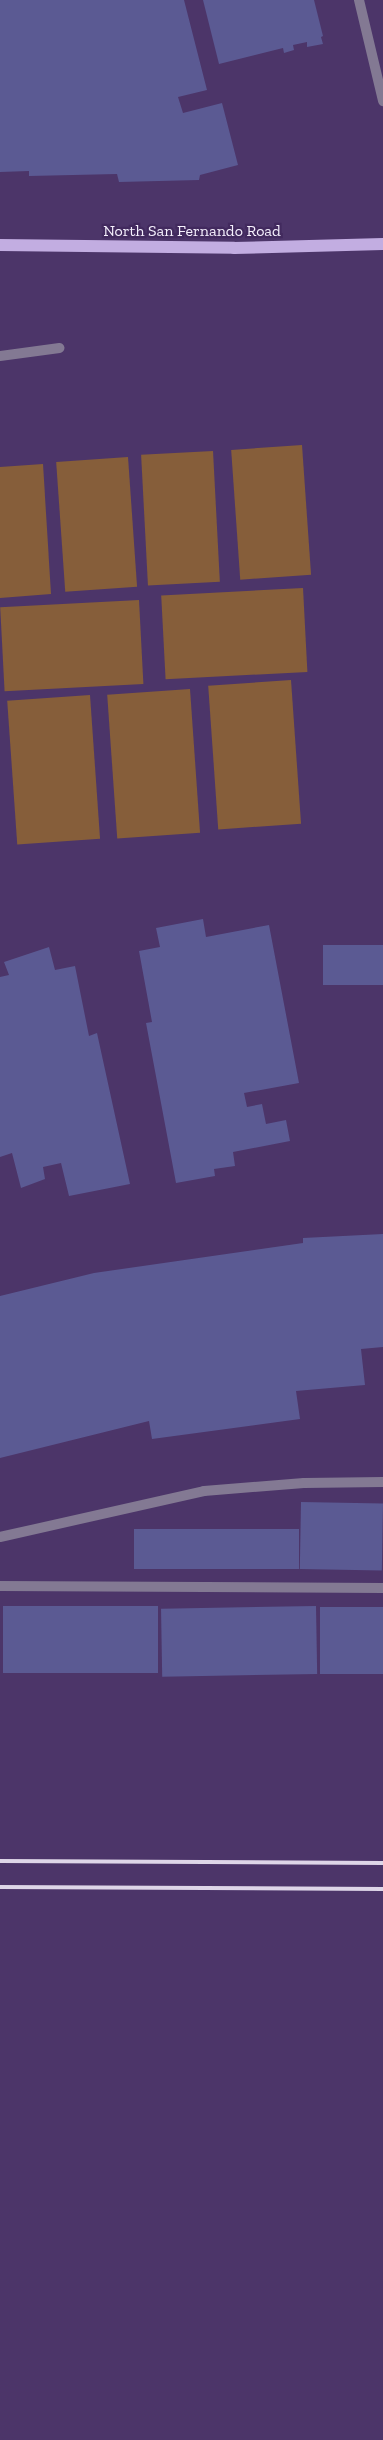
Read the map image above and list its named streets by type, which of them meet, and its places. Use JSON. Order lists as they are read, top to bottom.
{
  "streets": {
    "main road": ["North San Fernando Road"]
  }
}
